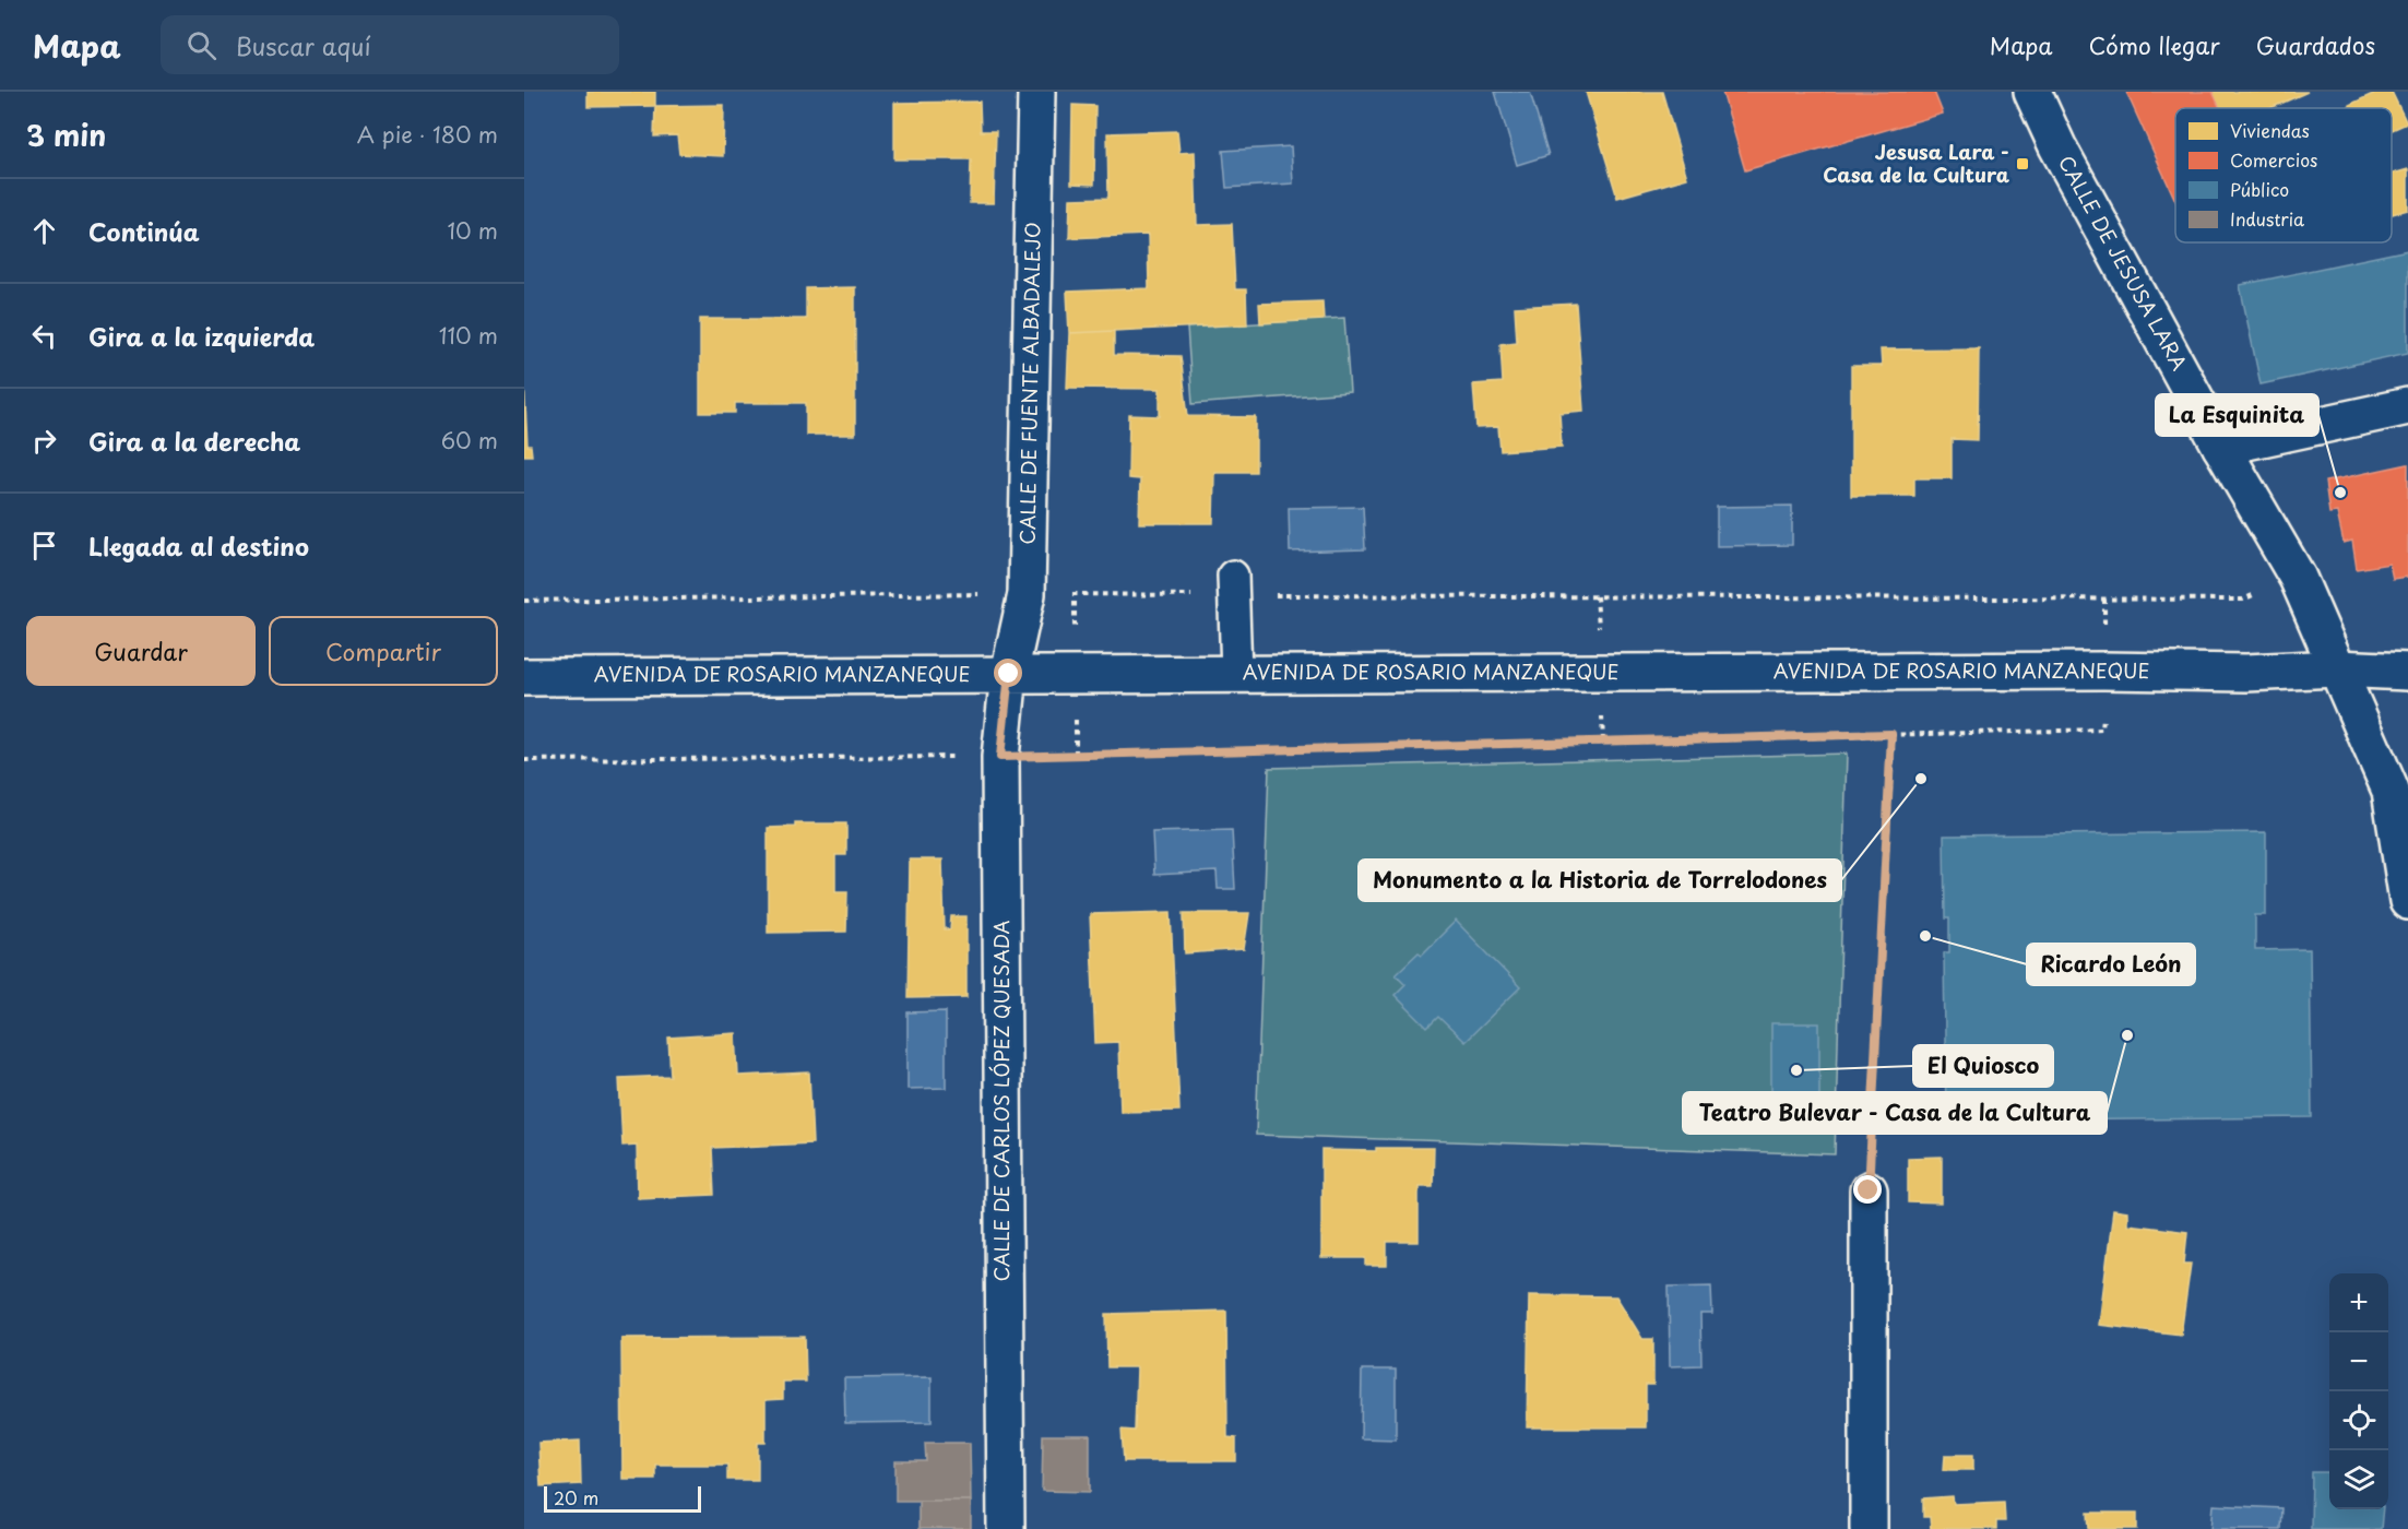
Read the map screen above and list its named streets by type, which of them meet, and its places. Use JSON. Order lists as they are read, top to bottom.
{
  "streets": {
    "street": [
      "CALLE DE JESUSA LARA",
      "CALLE DE FUENTE ALBADALEJO",
      "AVENIDA DE ROSARIO MANZANEQUE",
      "CALLE DE CARLOS LÓPEZ QUESADA"
    ]
  },
  "crossings": [
    ["CALLE DE JESUSA LARA", "AVENIDA DE ROSARIO MANZANEQUE"],
    ["CALLE DE FUENTE ALBADALEJO", "AVENIDA DE ROSARIO MANZANEQUE"],
    ["CALLE DE FUENTE ALBADALEJO", "CALLE DE CARLOS LÓPEZ QUESADA"],
    ["AVENIDA DE ROSARIO MANZANEQUE", "CALLE DE CARLOS LÓPEZ QUESADA"]
  ],
  "places": {
    "transit": ["Jesusa Lara - Casa de la Cultura"],
    "other": [
      "La Esquinita",
      "Monumento a la Historia de Torrelodones",
      "Ricardo León",
      "Teatro Bulevar - Casa de la Cultura",
      "El Quiosco"
    ]
  },
  "legend": [
    "Viviendas",
    "Comercios",
    "Público",
    "Industria"
  ],
  "scale_bar": "20 m",
  "page": {
    "header": "Mapa",
    "search": "Buscar aquí",
    "nav": ["Mapa", "Cómo llegar", "Guardados"],
    "heading": ["3 min", "A pie · 180 m"],
    "list": [
      ["Continúa", "10 m"],
      ["Gira a la izquierda", "110 m"],
      ["Gira a la derecha", "60 m"],
      "Llegada al destino"
    ],
    "buttons": ["Guardar", "Compartir"],
    "map_buttons": ["+", "−"],
    "scale": "20 m"
  }
}
